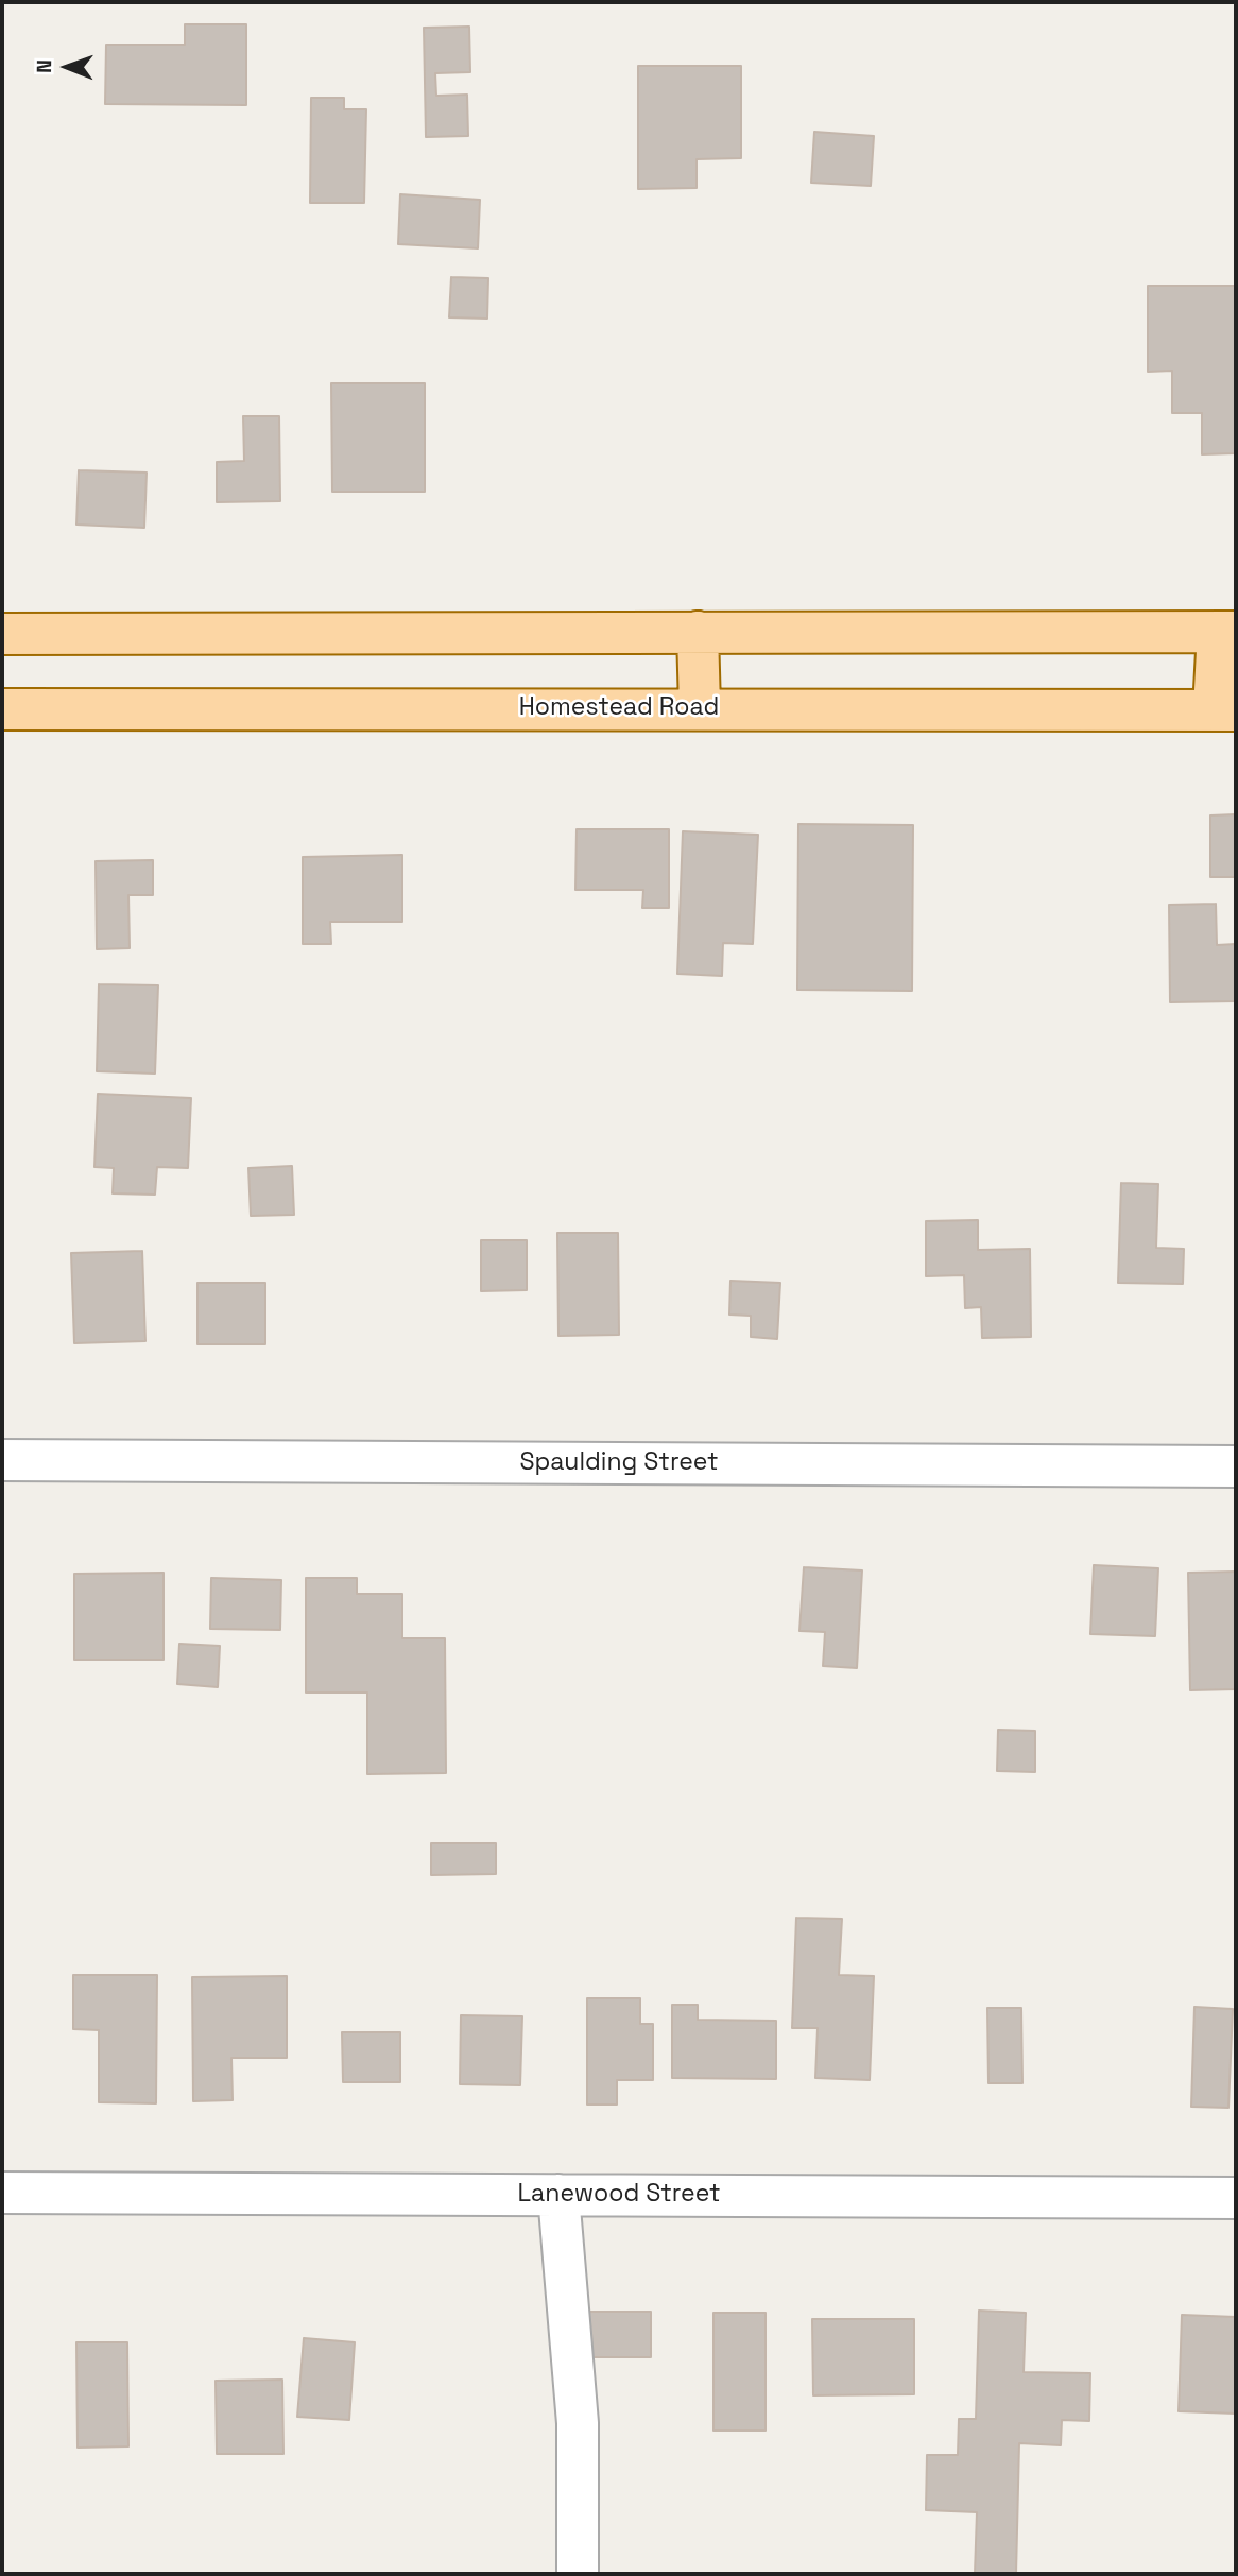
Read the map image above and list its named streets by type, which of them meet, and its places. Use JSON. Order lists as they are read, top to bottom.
{
  "streets": {
    "main road": ["Homestead Road"],
    "street": ["Spaulding Street", "Lanewood Street"]
  },
  "north": "left"
}
